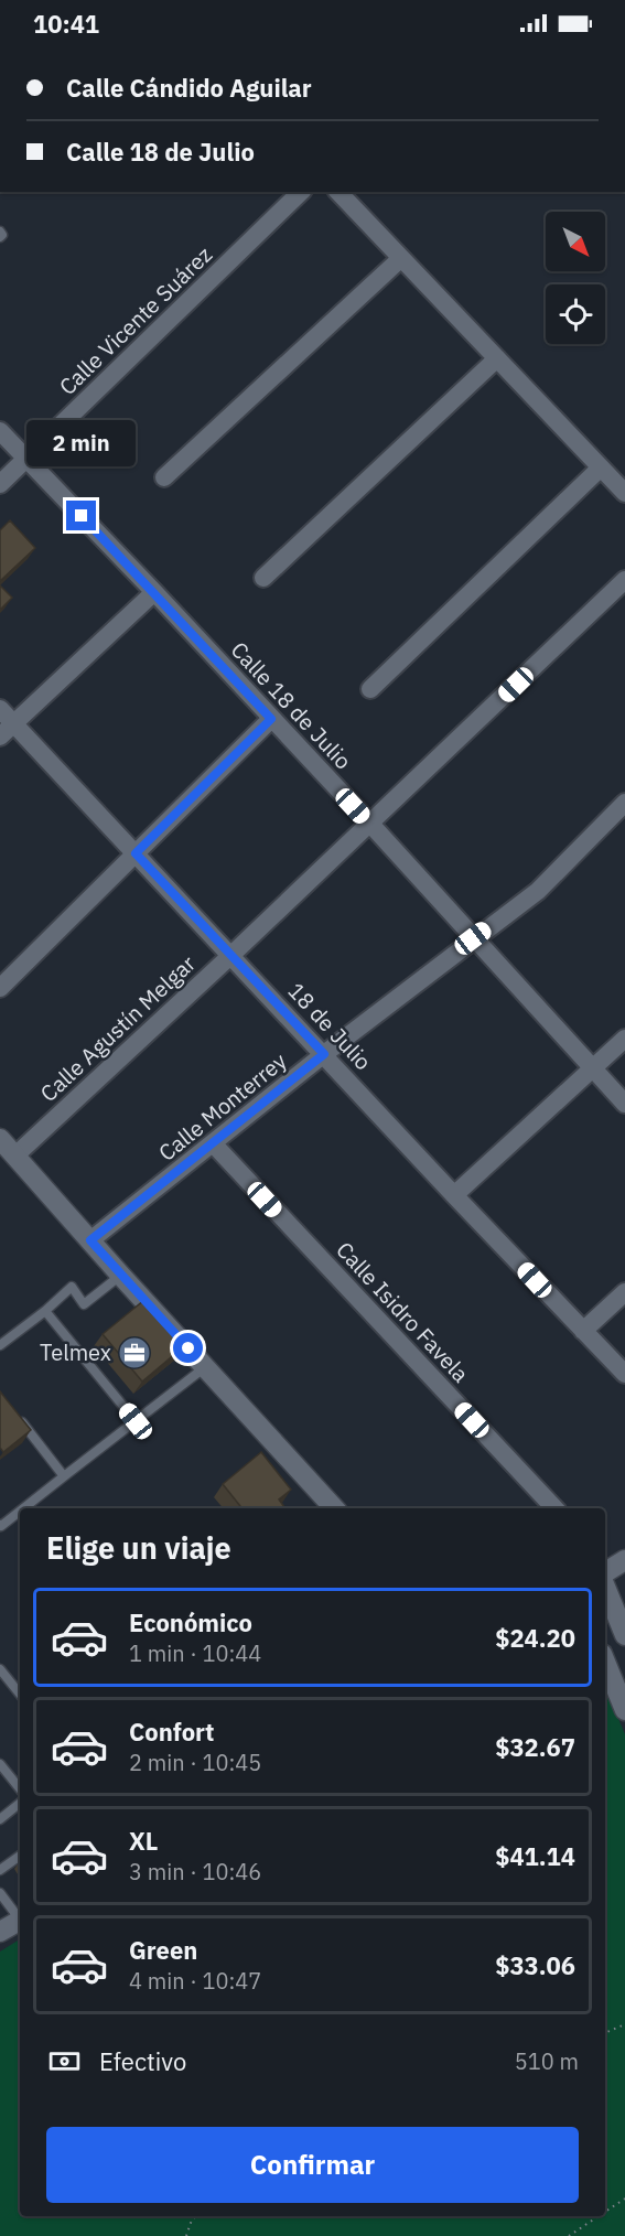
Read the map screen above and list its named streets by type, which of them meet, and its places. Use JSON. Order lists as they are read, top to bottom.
{
  "streets": {
    "street": [
      "Calle Vicente Suárez",
      "Calle 18 de Julio",
      "18 de Julio",
      "Calle Agustín Melgar",
      "Calle Monterrey",
      "Calle Isidro Favela"
    ]
  },
  "crossings": [
    ["Calle Vicente Suárez", "Calle 18 de Julio"],
    ["Calle 18 de Julio", "Calle Agustín Melgar"],
    ["Calle 18 de Julio", "Calle Monterrey"],
    ["18 de Julio", "Calle Agustín Melgar"],
    ["18 de Julio", "Calle Monterrey"],
    ["Calle Monterrey", "Calle Isidro Favela"]
  ],
  "places": {
    "office": ["Telmex"]
  },
  "north": "bottom right",
  "page": {
    "status": "10:41",
    "banner": ["Calle Cándido Aguilar", "Calle 18 de Julio"],
    "bubble": "2 min",
    "heading": "Elige un viaje",
    "list": [
      {
        "name": "Económico",
        "note": "1 min · 10:44",
        "value": "$24.20"
      },
      {
        "name": "Confort",
        "note": "2 min · 10:45",
        "value": "$32.67"
      },
      {
        "name": "XL",
        "note": "3 min · 10:46",
        "value": "$41.14"
      },
      {
        "name": "Green",
        "note": "4 min · 10:47",
        "value": "$33.06"
      }
    ],
    "pay": ["Efectivo", "510 m"],
    "buttons": "Confirmar"
  }
}
